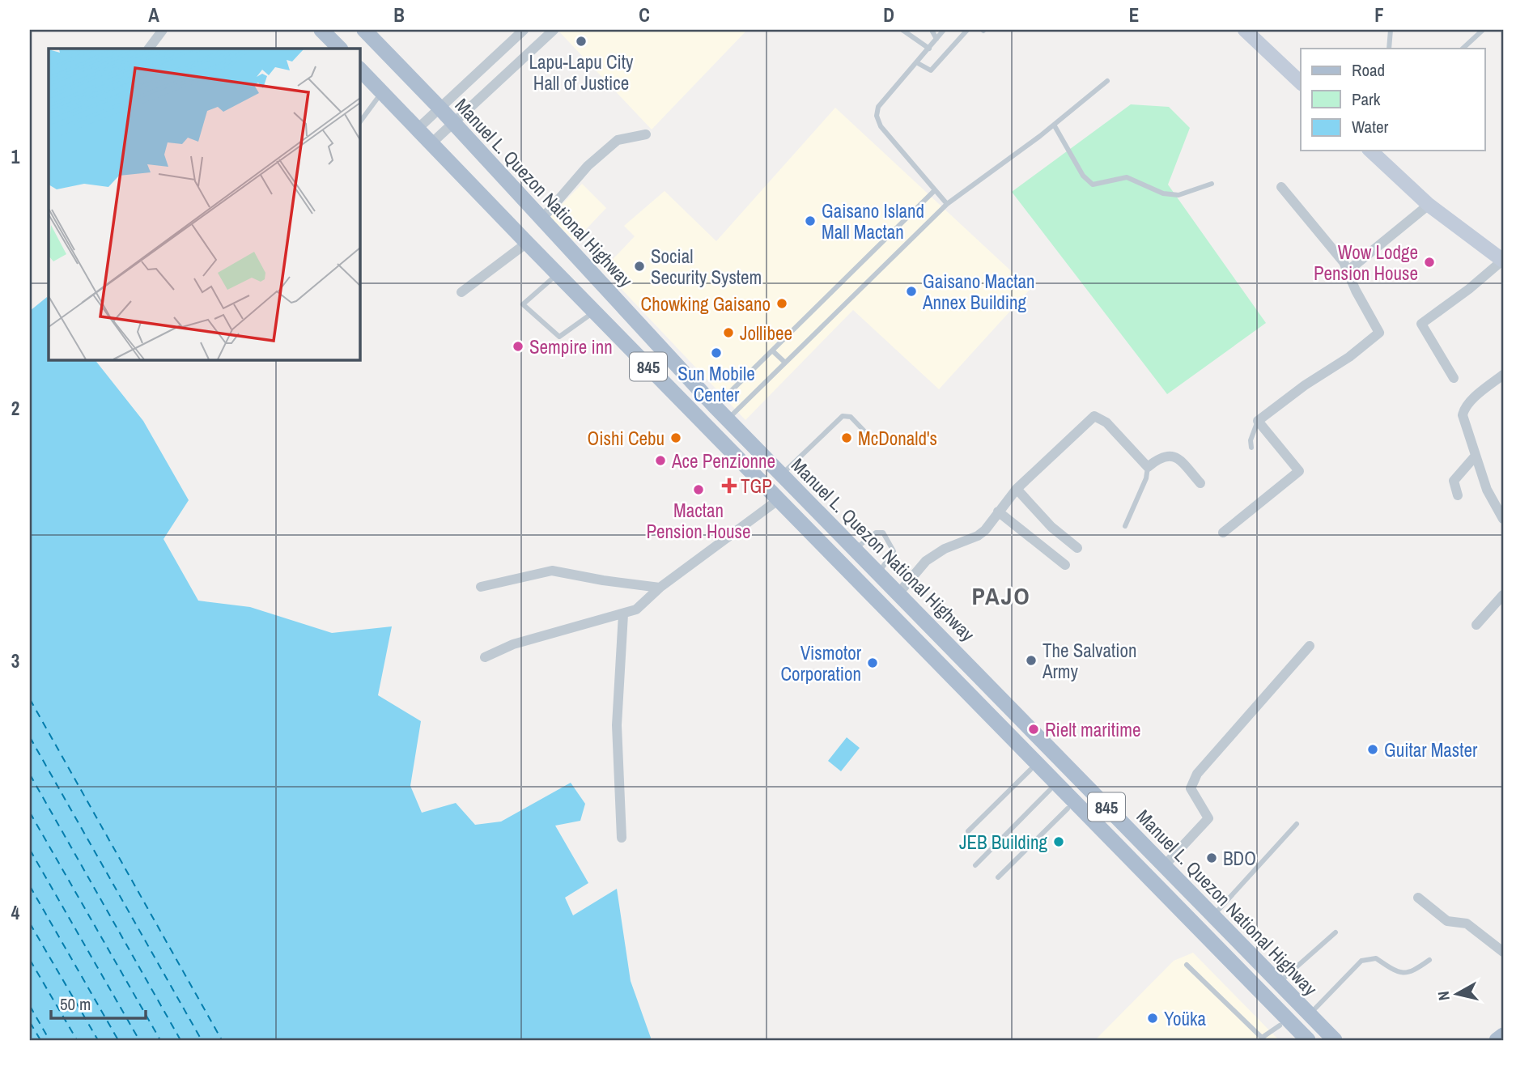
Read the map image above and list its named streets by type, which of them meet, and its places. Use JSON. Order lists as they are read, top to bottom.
{
  "streets": {
    "main road": ["Manuel L. Quezon National Highway", "845"]
  },
  "districts": ["PAJO"],
  "places": {
    "other": [
      "Lapu-Lapu City Hall of Justice",
      "Gaisano Island Mall Mactan",
      "Wow Lodge Pension House",
      "Social Security System",
      "Gaisano Mactan Annex Building",
      "Chowking Gaisano",
      "Jollibee",
      "Sempire inn",
      "Sun Mobile Center",
      "Oishi Cebu",
      "McDonald's",
      "Ace Penzionne",
      "Mactan Pension House",
      "The Salvation Army",
      "Vismotor Corporation",
      "Rielt maritime",
      "Guitar Master",
      "JEB Building",
      "BDO",
      "Yoüka"
    ],
    "health": ["TGP"]
  },
  "legend": ["Road", "Park", "Water"],
  "scale_bar": "50 m",
  "north": "left",
  "grid": {
    "columns": [
      "A",
      "B",
      "C",
      "D",
      "E",
      "F"
    ],
    "rows": [
      "1",
      "2",
      "3",
      "4"
    ]
  }
}
